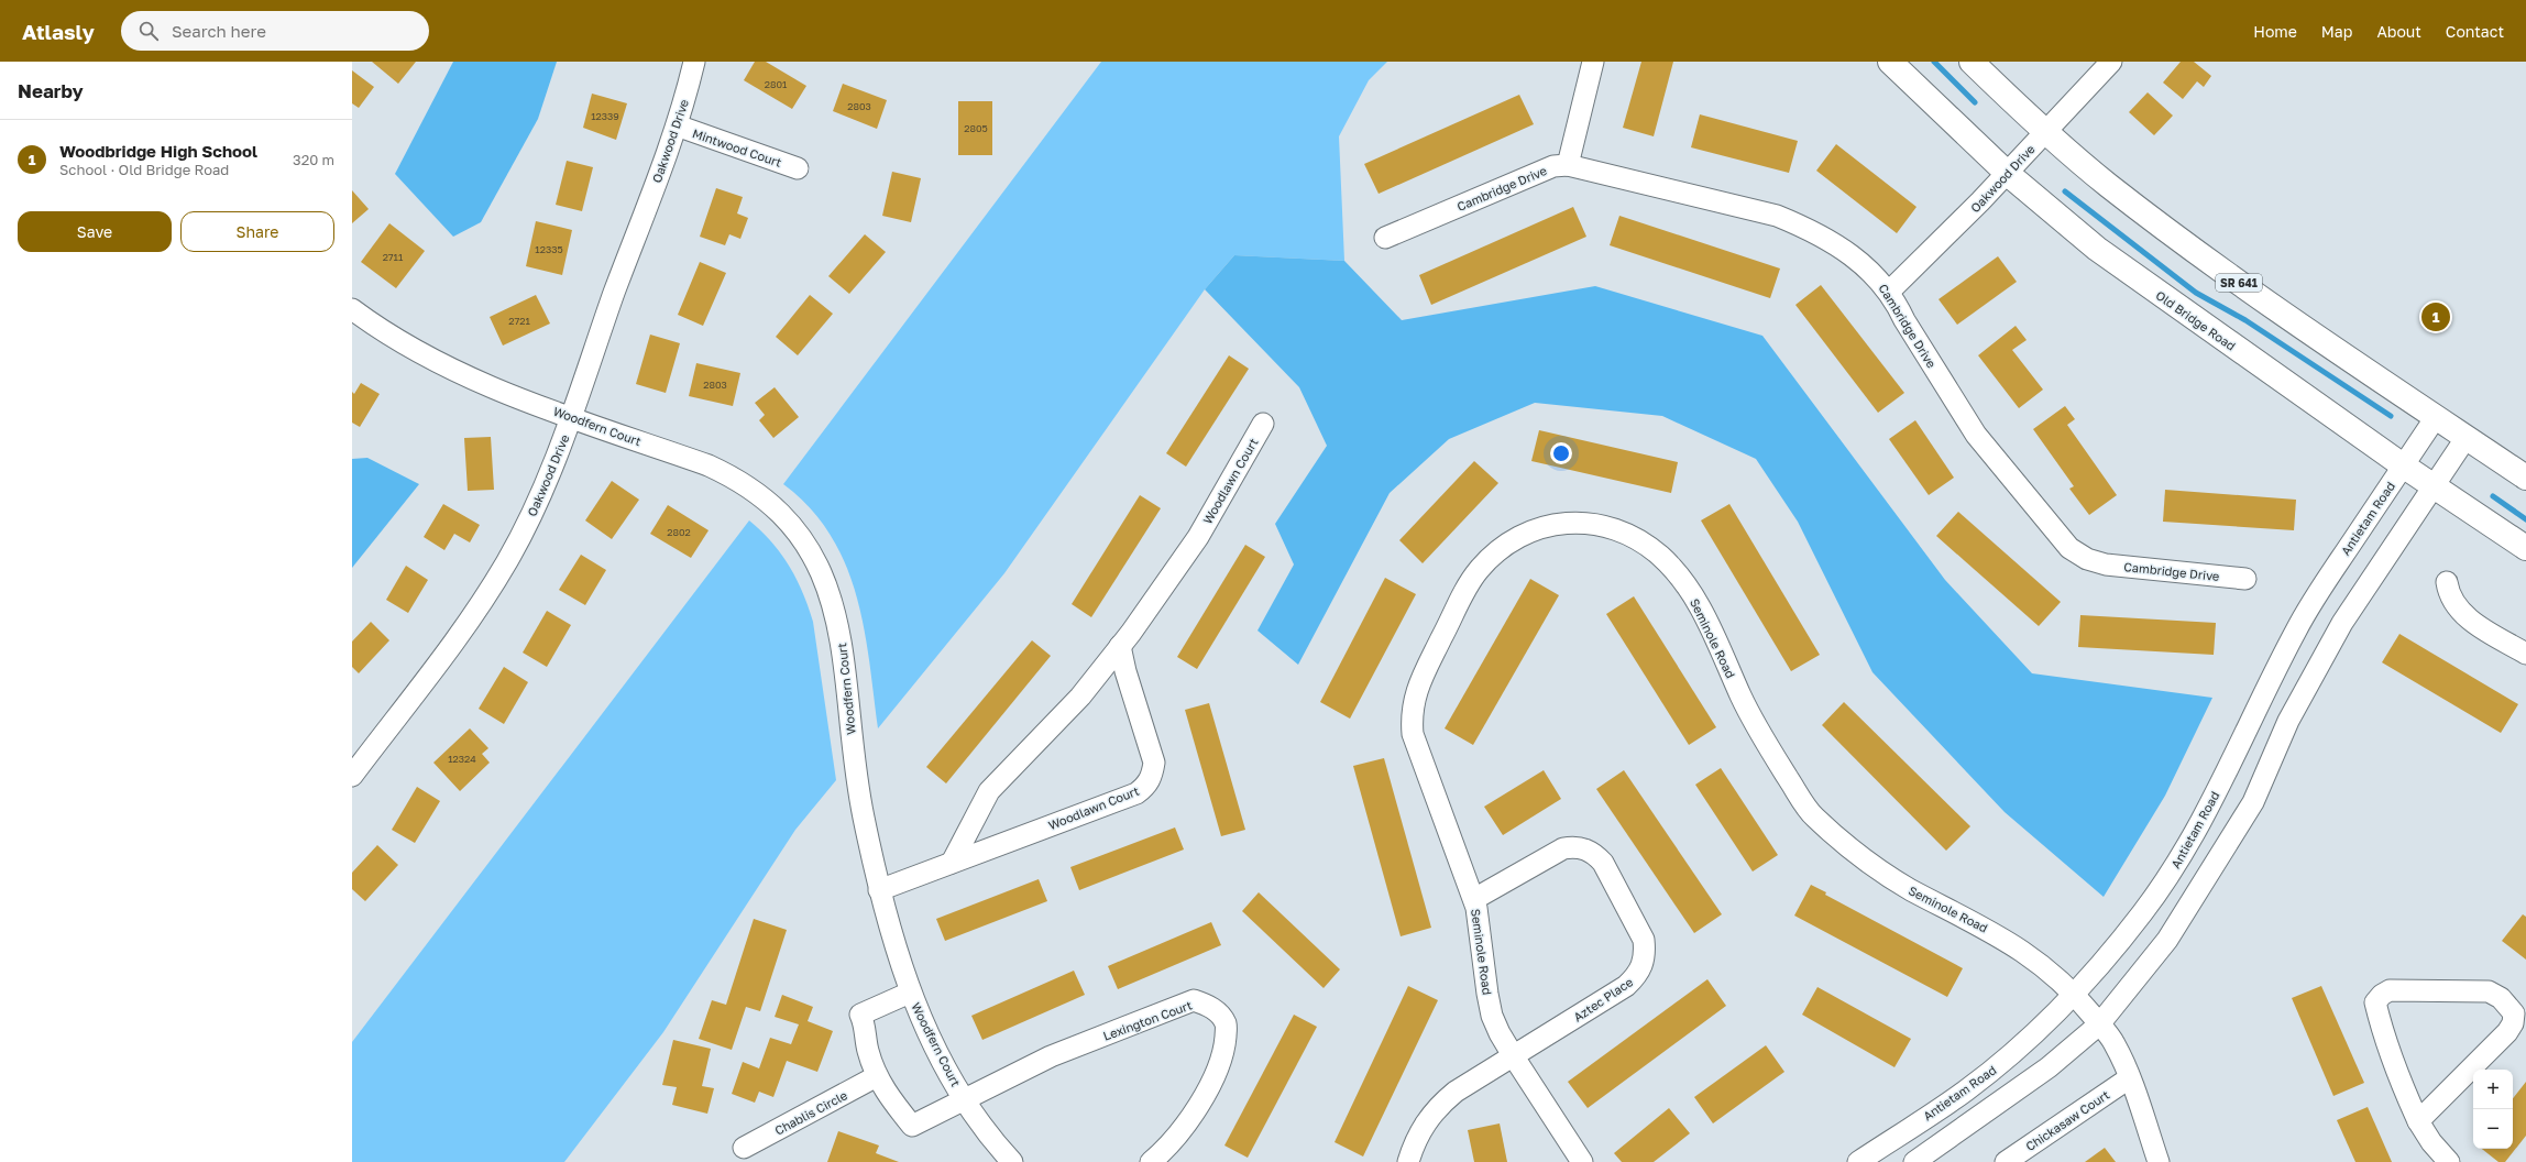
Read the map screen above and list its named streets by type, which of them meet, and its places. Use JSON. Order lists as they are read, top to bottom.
{
  "streets": {
    "main road": ["SR 641", "Old Bridge Road"],
    "street": [
      "Oakwood Drive",
      "Mintwood Court",
      "Cambridge Drive",
      "Woodfern Court",
      "Woodlawn Court",
      "Antietam Road",
      "Seminole Road",
      "Aztec Place",
      "Lexington Court",
      "Chablis Circle",
      "Chickasaw Court"
    ]
  },
  "crossings": [
    ["Oakwood Drive", "Mintwood Court"],
    ["Oakwood Drive", "Cambridge Drive"],
    ["Oakwood Drive", "SR 641"],
    ["Oakwood Drive", "Old Bridge Road"],
    ["Oakwood Drive", "Woodfern Court"],
    ["SR 641", "Antietam Road"],
    ["Old Bridge Road", "Antietam Road"],
    ["Woodfern Court", "Woodlawn Court"],
    ["Woodfern Court", "Lexington Court"],
    ["Antietam Road", "Seminole Road"],
    ["Seminole Road", "Aztec Place"],
    ["Seminole Road", "Chickasaw Court"]
  ],
  "house_numbers": [
    "2801",
    "2803",
    "12339",
    "2805",
    "12335",
    "2711",
    "2721",
    "2803",
    "2802",
    "12324"
  ],
  "page": {
    "header": "Atlasly",
    "search": "Search here",
    "nav": [
      "Home",
      "Map",
      "About",
      "Contact"
    ],
    "heading": "Nearby",
    "list": [
      {
        "mark": "1",
        "name": "Woodbridge High School",
        "note": "School · Old Bridge Road",
        "value": "320 m"
      }
    ],
    "buttons": ["Save", "Share"],
    "pins": "1",
    "map_buttons": ["+", "−"]
  }
}
